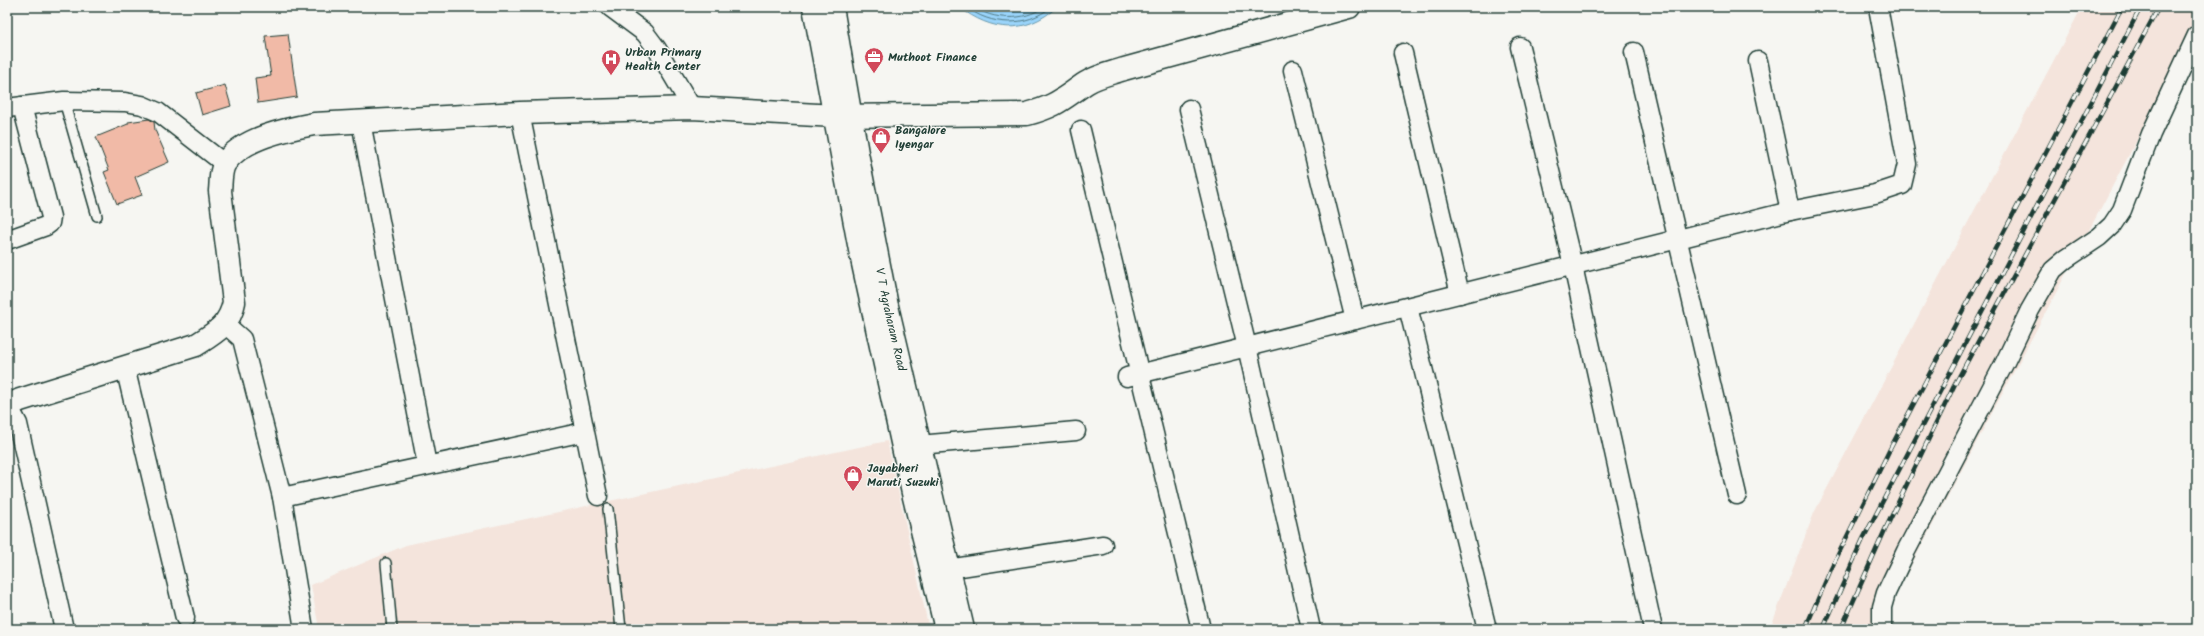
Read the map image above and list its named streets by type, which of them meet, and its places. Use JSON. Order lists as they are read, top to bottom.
{
  "streets": {
    "street": ["V T Agraharam Road"]
  },
  "places": {
    "office": ["Muthoot Finance"],
    "hospital": ["Urban Primary Health Center"],
    "shop": ["Bangalore Iyengar", "Jayabheri Maruti Suzuki"]
  }
}
